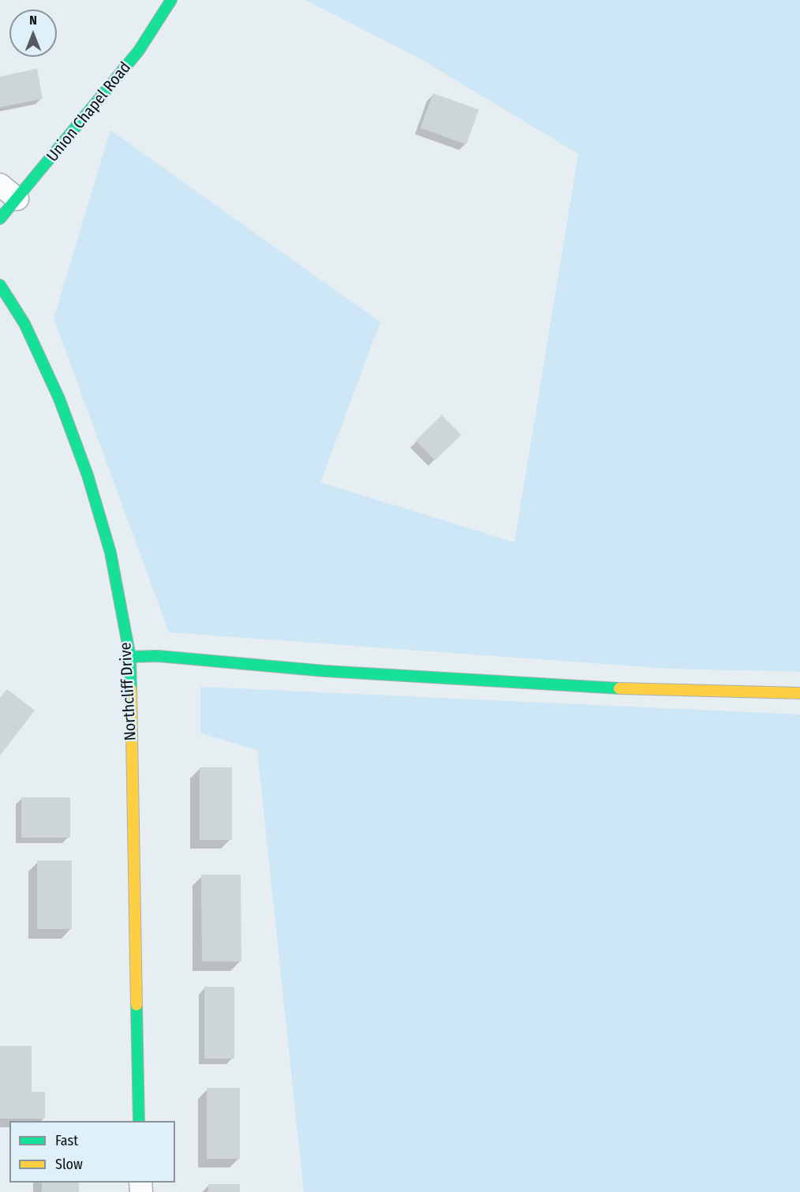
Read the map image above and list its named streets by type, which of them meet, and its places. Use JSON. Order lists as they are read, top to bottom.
{
  "streets": {
    "street": ["Union Chapel Road", "Northcliff Drive"]
  },
  "legend": ["Fast", "Slow"],
  "north": "top"
}
